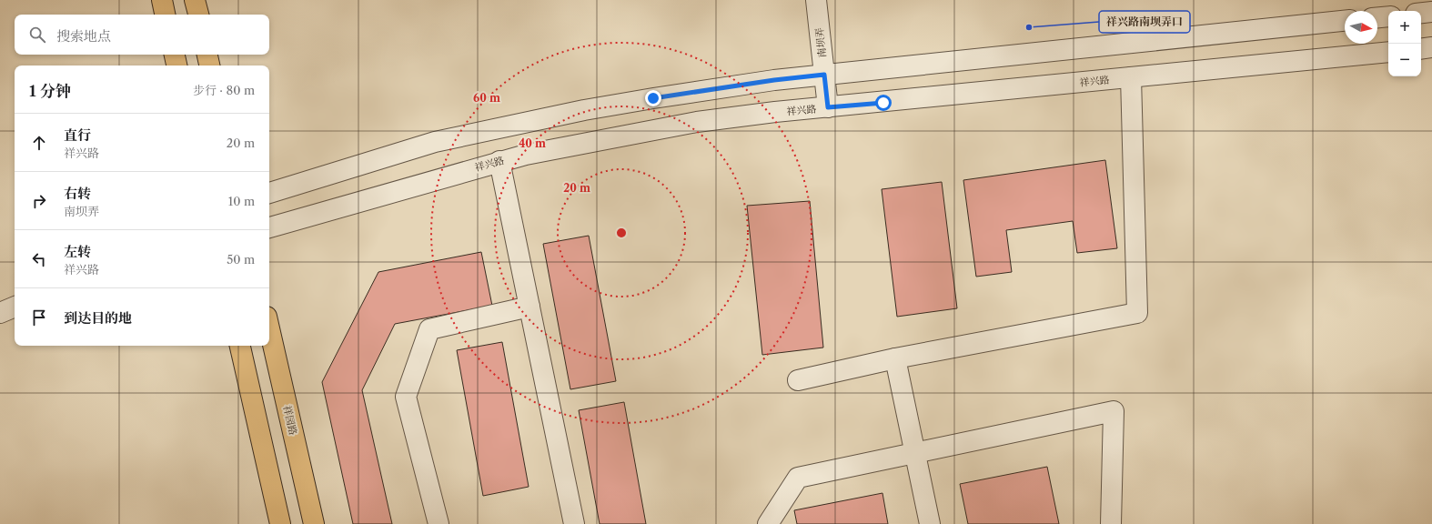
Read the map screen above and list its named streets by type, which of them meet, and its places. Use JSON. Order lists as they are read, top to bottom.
{
  "streets": {
    "main road": ["祥园路"],
    "street": ["南坝弄", "祥兴路"]
  },
  "crossings": [
    ["南坝弄", "祥兴路"]
  ],
  "places": ["祥兴路南坝弄口"],
  "north": "right",
  "page": {
    "map_buttons": ["+", "−"],
    "search": "搜索地点",
    "heading": ["1 分钟", "步行 · 80 m"],
    "list": [
      ["直行", "祥兴路", "20 m"],
      ["右转", "南坝弄", "10 m"],
      ["左转", "祥兴路", "50 m"],
      "到达目的地"
    ]
  },
  "rings": ["60 m", "40 m", "20 m"]
}
